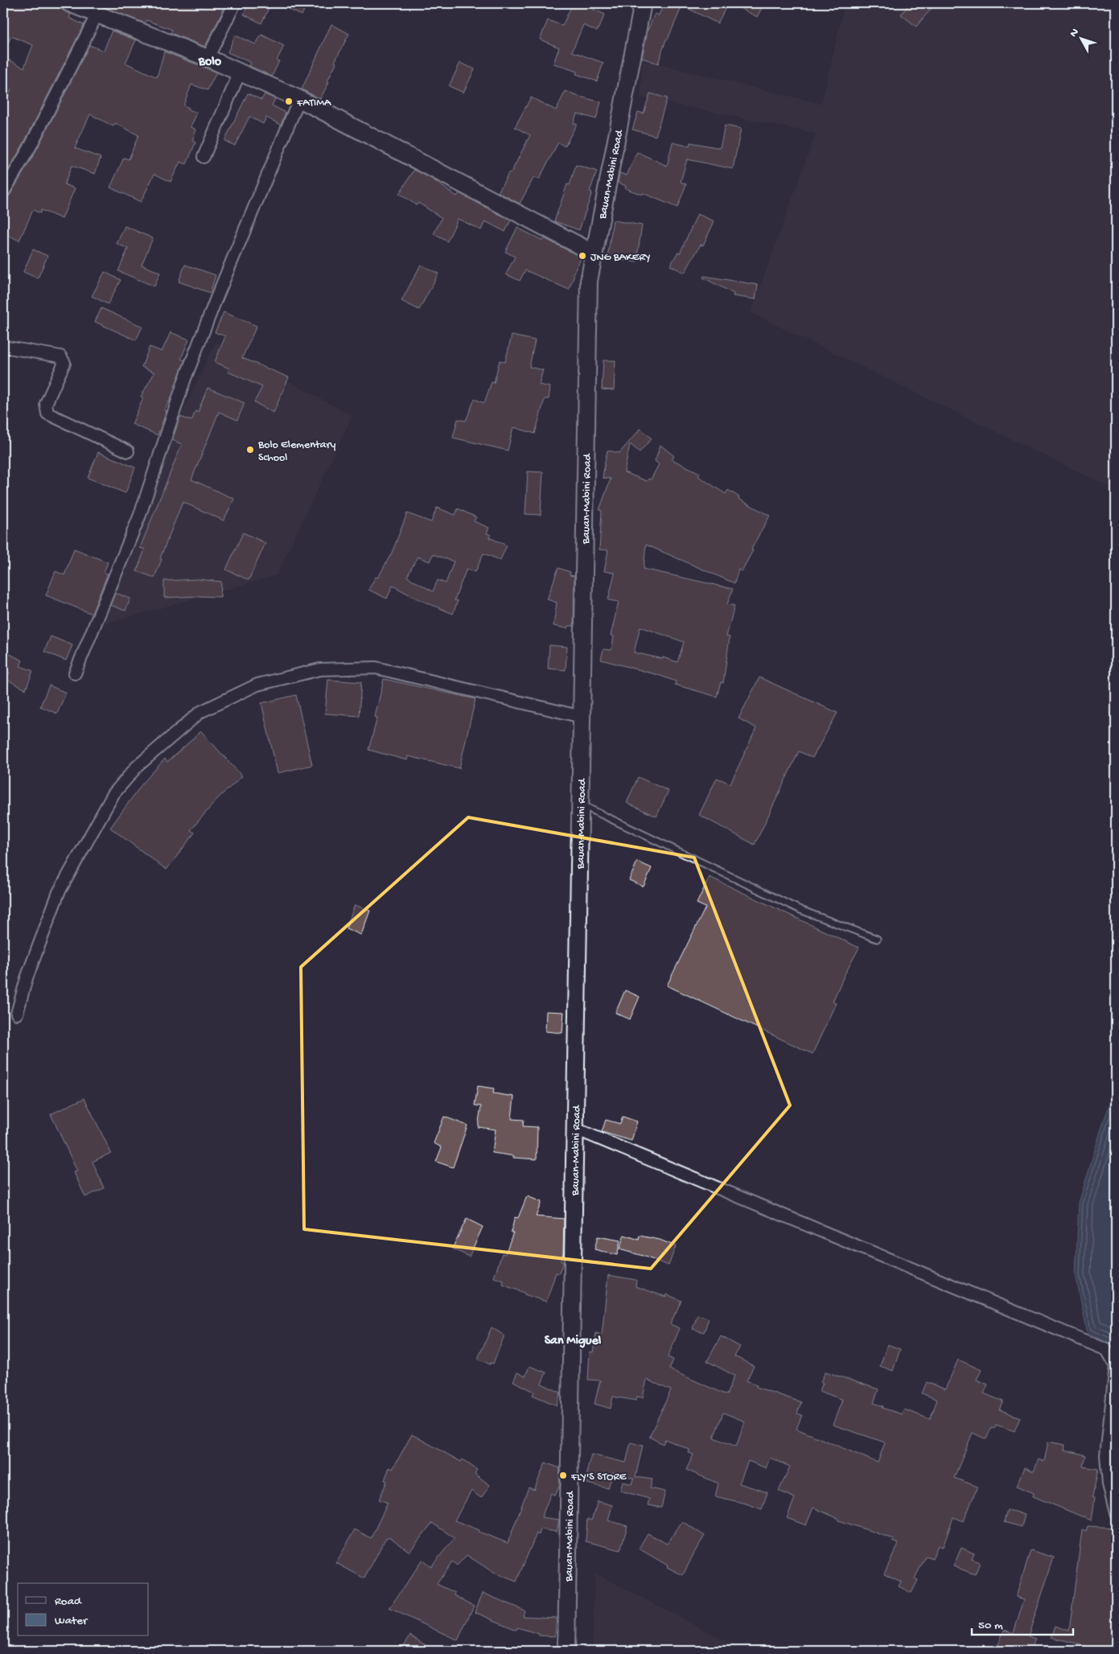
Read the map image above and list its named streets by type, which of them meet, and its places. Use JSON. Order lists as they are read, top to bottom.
{
  "streets": {
    "main road": ["Bauan-Mabini Road"]
  },
  "districts": ["Bolo", "San Miguel"],
  "places": [
    "FATIMA",
    "JNG BAKERY",
    "Bolo Elementary School",
    "FLY'S STORE"
  ],
  "legend": ["Road", "Water"],
  "scale_bar": "50 m",
  "north": "top left"
}
